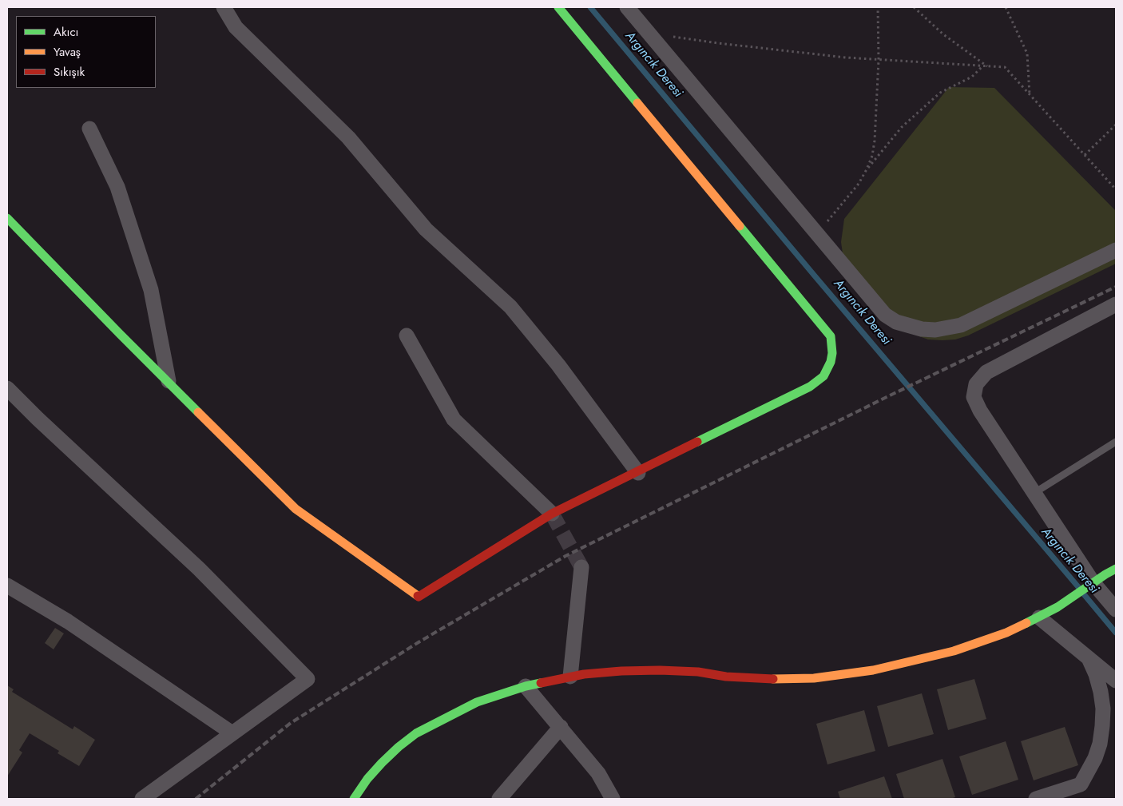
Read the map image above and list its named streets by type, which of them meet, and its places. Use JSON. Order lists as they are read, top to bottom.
{
  "water": ["Argıncık Deresi"],
  "legend": ["Akıcı", "Yavaş", "Sıkışık"]
}
